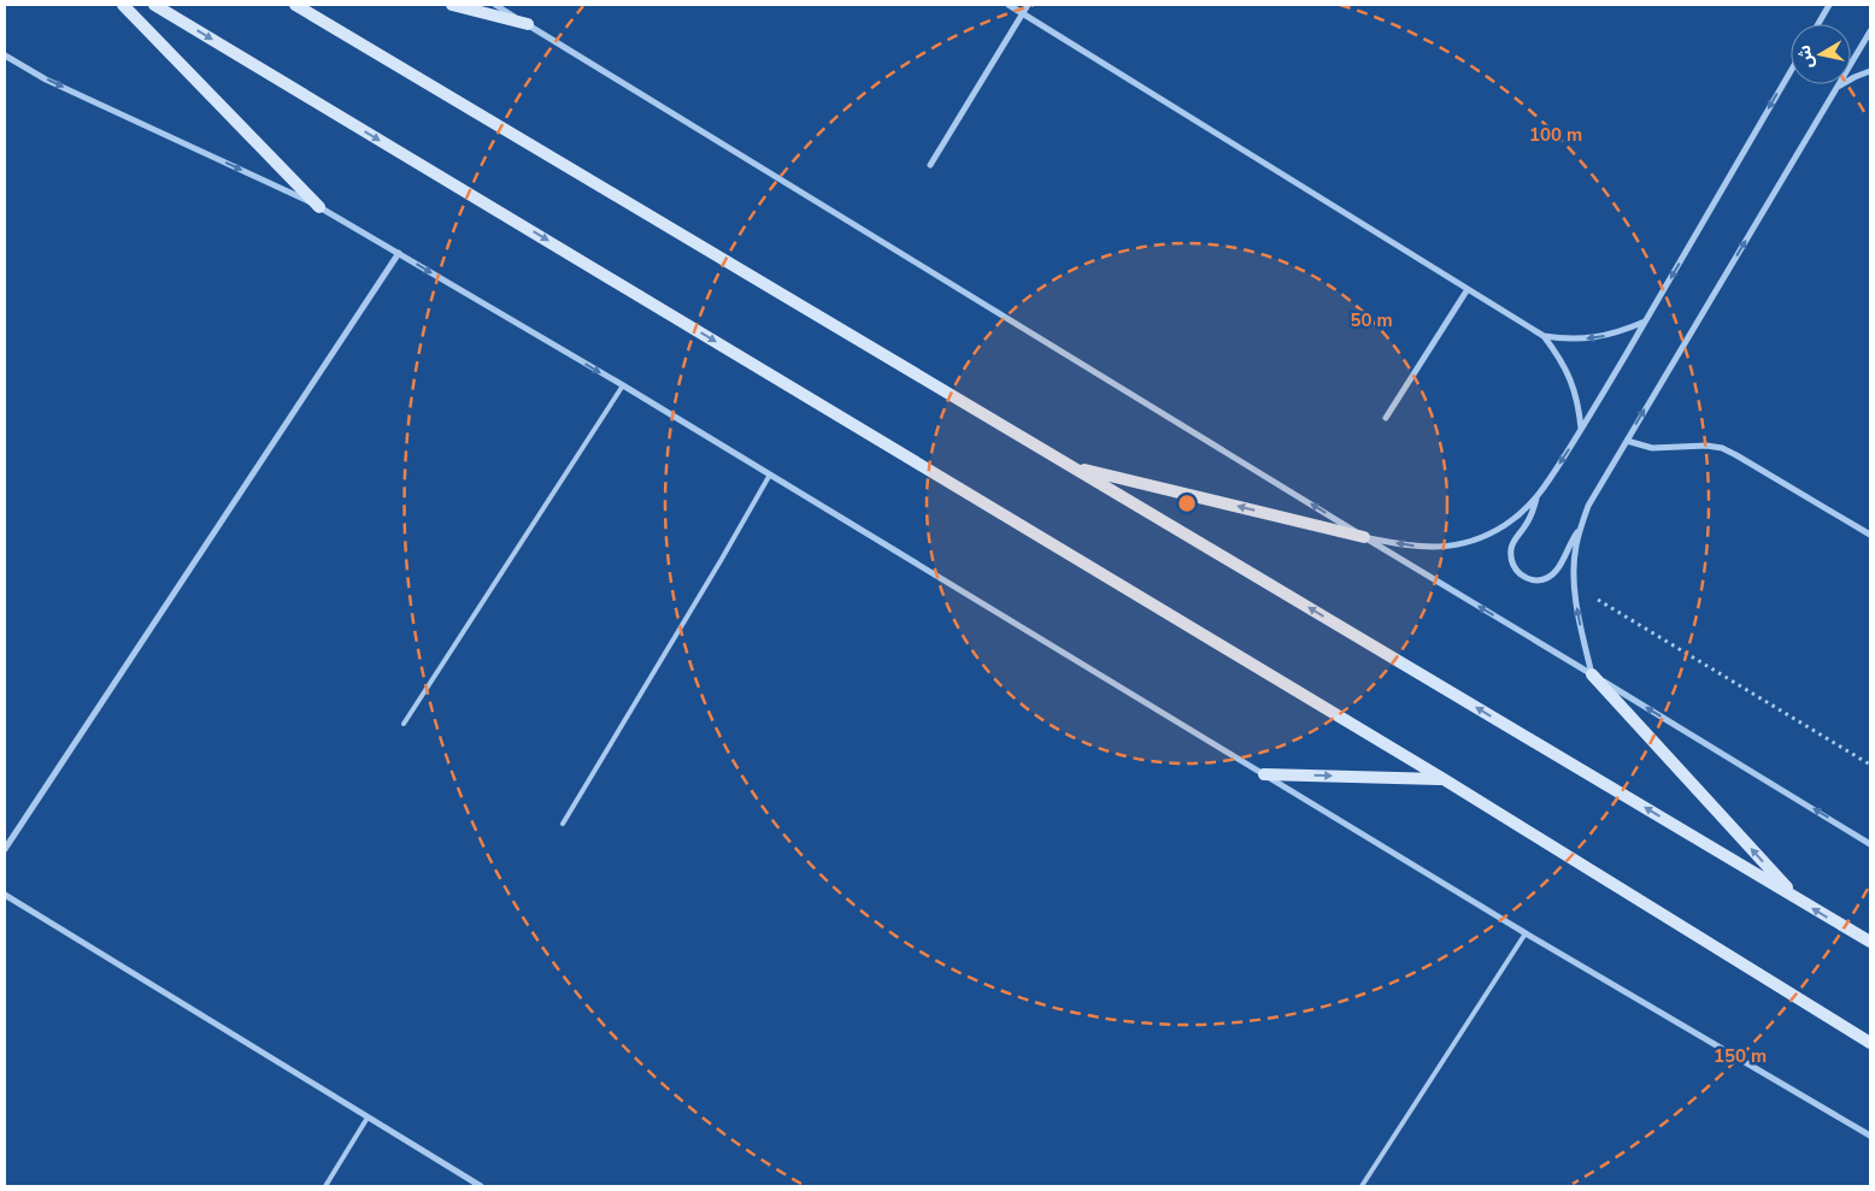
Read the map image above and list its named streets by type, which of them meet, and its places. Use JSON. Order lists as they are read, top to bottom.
{
  "north": "left",
  "rings": ["100 m", "50 m", "150 m"]
}
